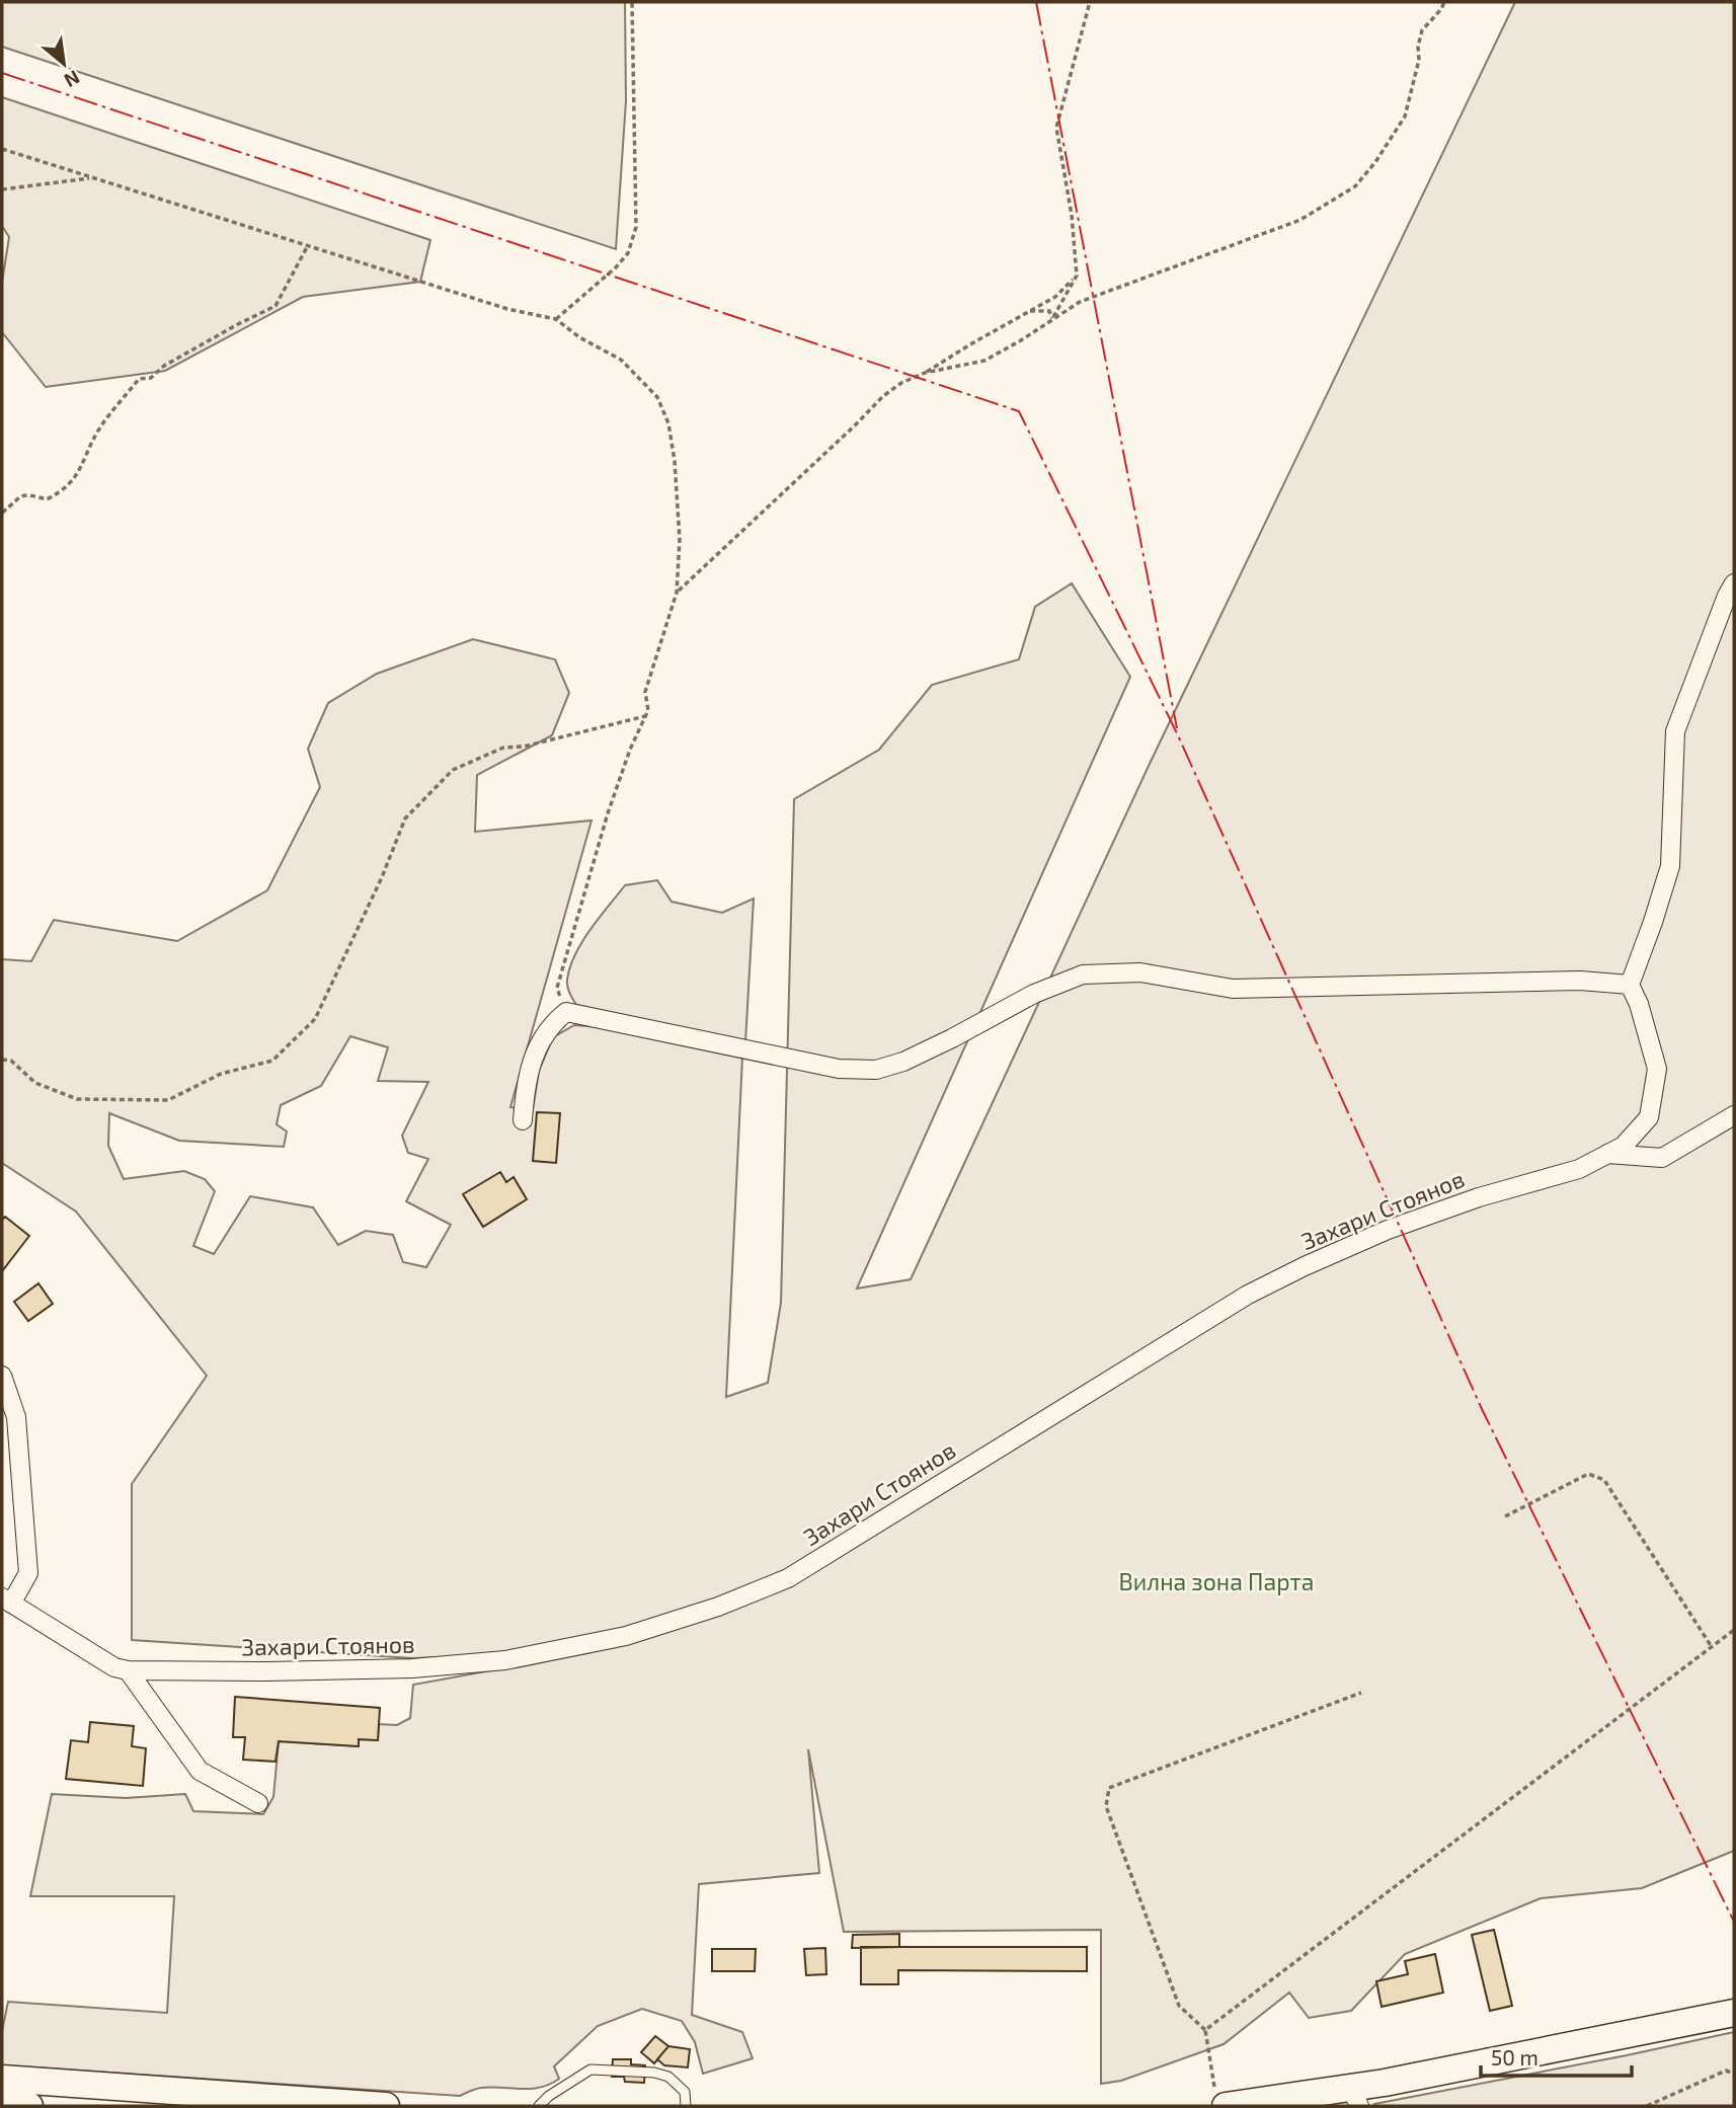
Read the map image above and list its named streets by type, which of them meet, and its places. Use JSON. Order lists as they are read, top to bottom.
{
  "streets": {
    "street": ["Захари Стоянов"]
  },
  "parks": ["Вилна зона Парта"],
  "scale_bar": "50 m",
  "north": "bottom right"
}
